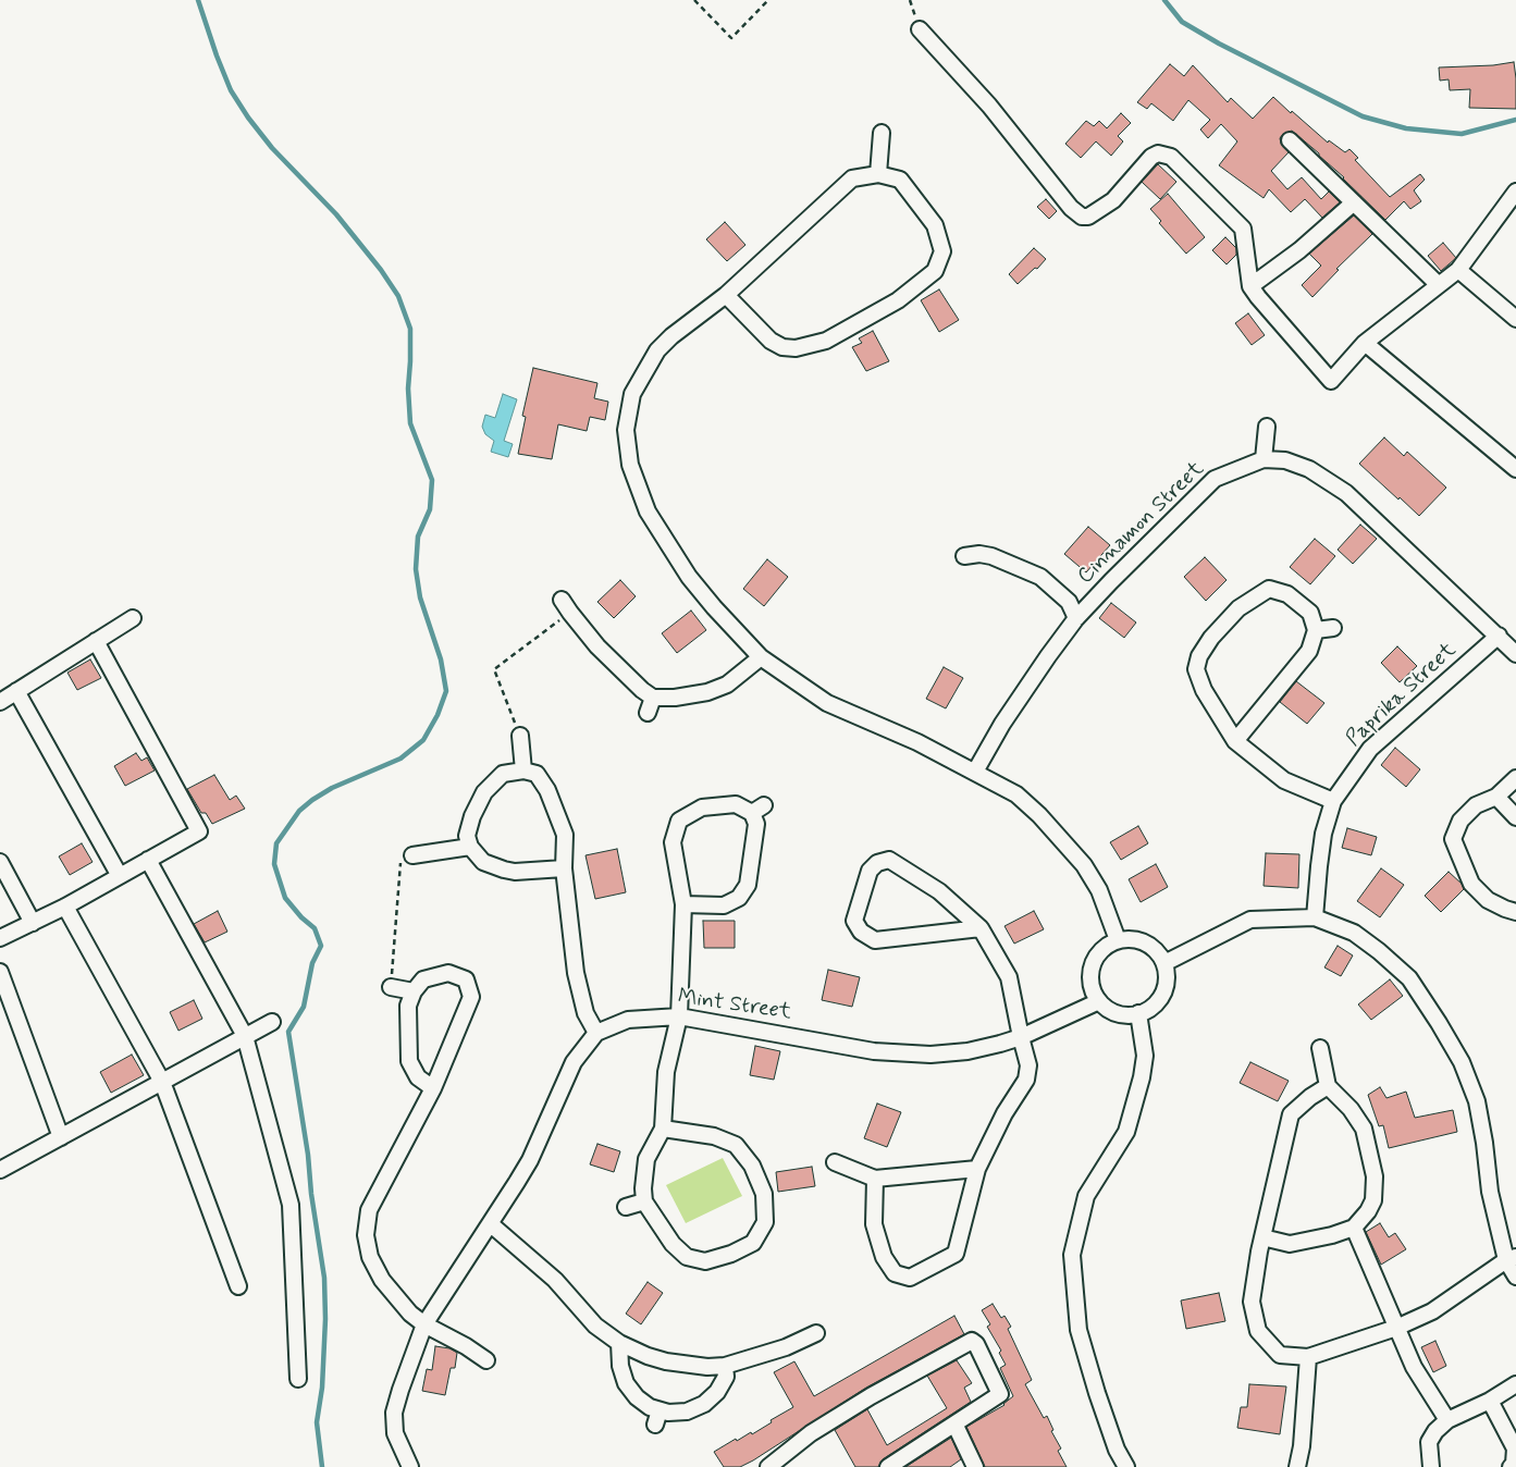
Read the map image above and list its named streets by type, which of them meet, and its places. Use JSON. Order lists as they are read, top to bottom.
{
  "streets": {
    "street": ["Cinnamon Street", "Paprika Street", "Mint Street"]
  },
  "crossings": [
    ["Cinnamon Street", "Paprika Street"]
  ]
}
